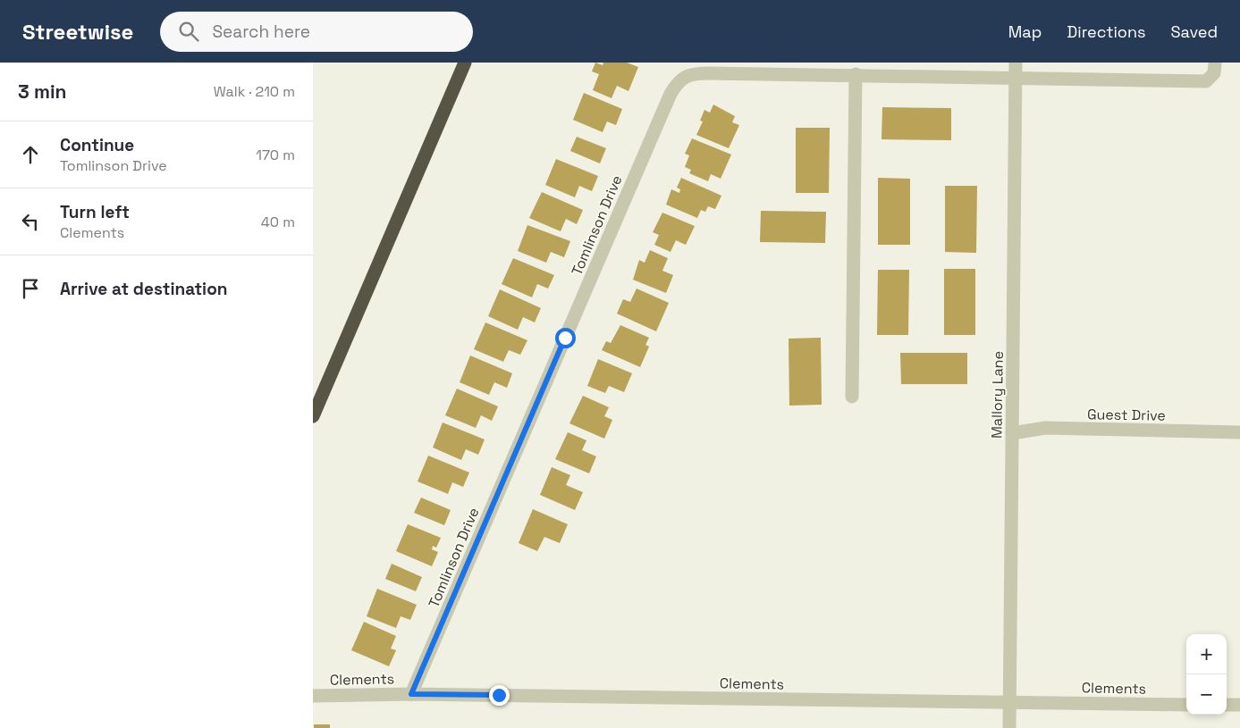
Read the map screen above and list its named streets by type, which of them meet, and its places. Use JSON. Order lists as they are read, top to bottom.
{
  "streets": {
    "street": [
      "Tomlinson Drive",
      "Mallory Lane",
      "Guest Drive",
      "Clements"
    ]
  },
  "crossings": [
    ["Tomlinson Drive", "Mallory Lane"],
    ["Tomlinson Drive", "Clements"],
    ["Mallory Lane", "Guest Drive"],
    ["Mallory Lane", "Clements"]
  ],
  "page": {
    "header": "Streetwise",
    "search": "Search here",
    "nav": ["Map", "Directions", "Saved"],
    "heading": ["3 min", "Walk · 210 m"],
    "list": [
      ["Continue", "Tomlinson Drive", "170 m"],
      ["Turn left", "Clements", "40 m"],
      "Arrive at destination"
    ],
    "map_buttons": ["+", "−"]
  }
}
